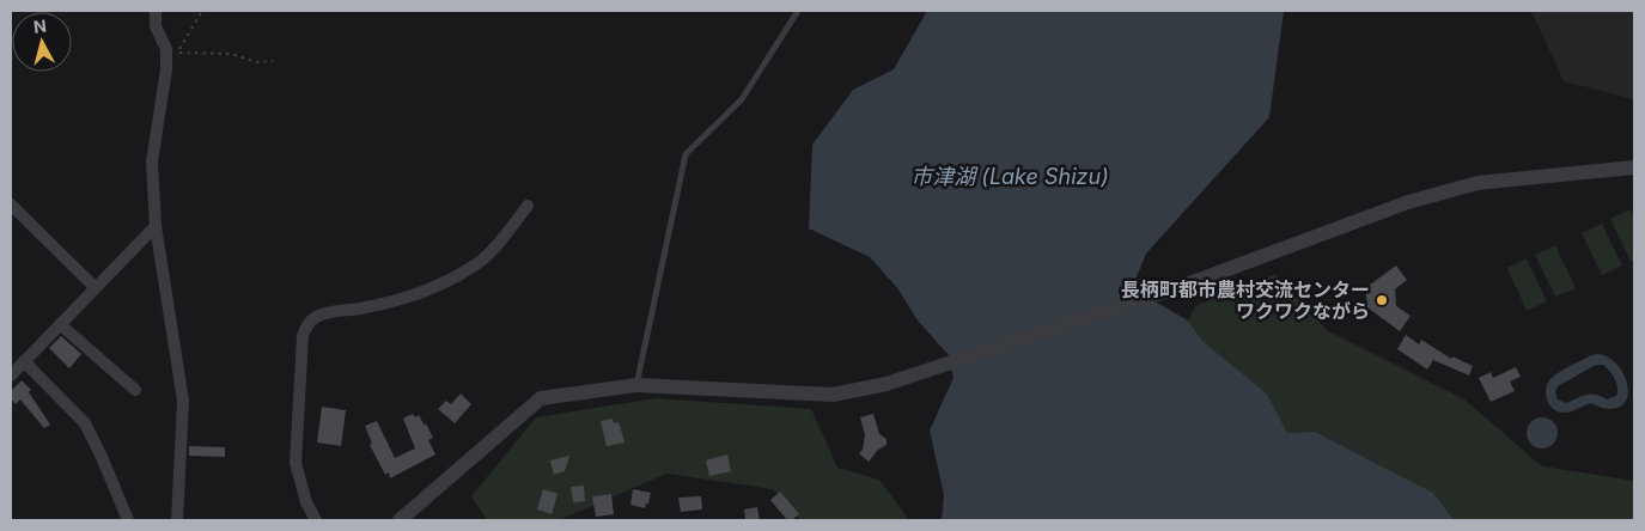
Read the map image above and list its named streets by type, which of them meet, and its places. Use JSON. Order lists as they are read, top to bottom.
{
  "water": ["市津湖 (Lake Shizu)"],
  "places": ["長柄町都市農村交流センター ワクワクながら"],
  "north": "top"
}
